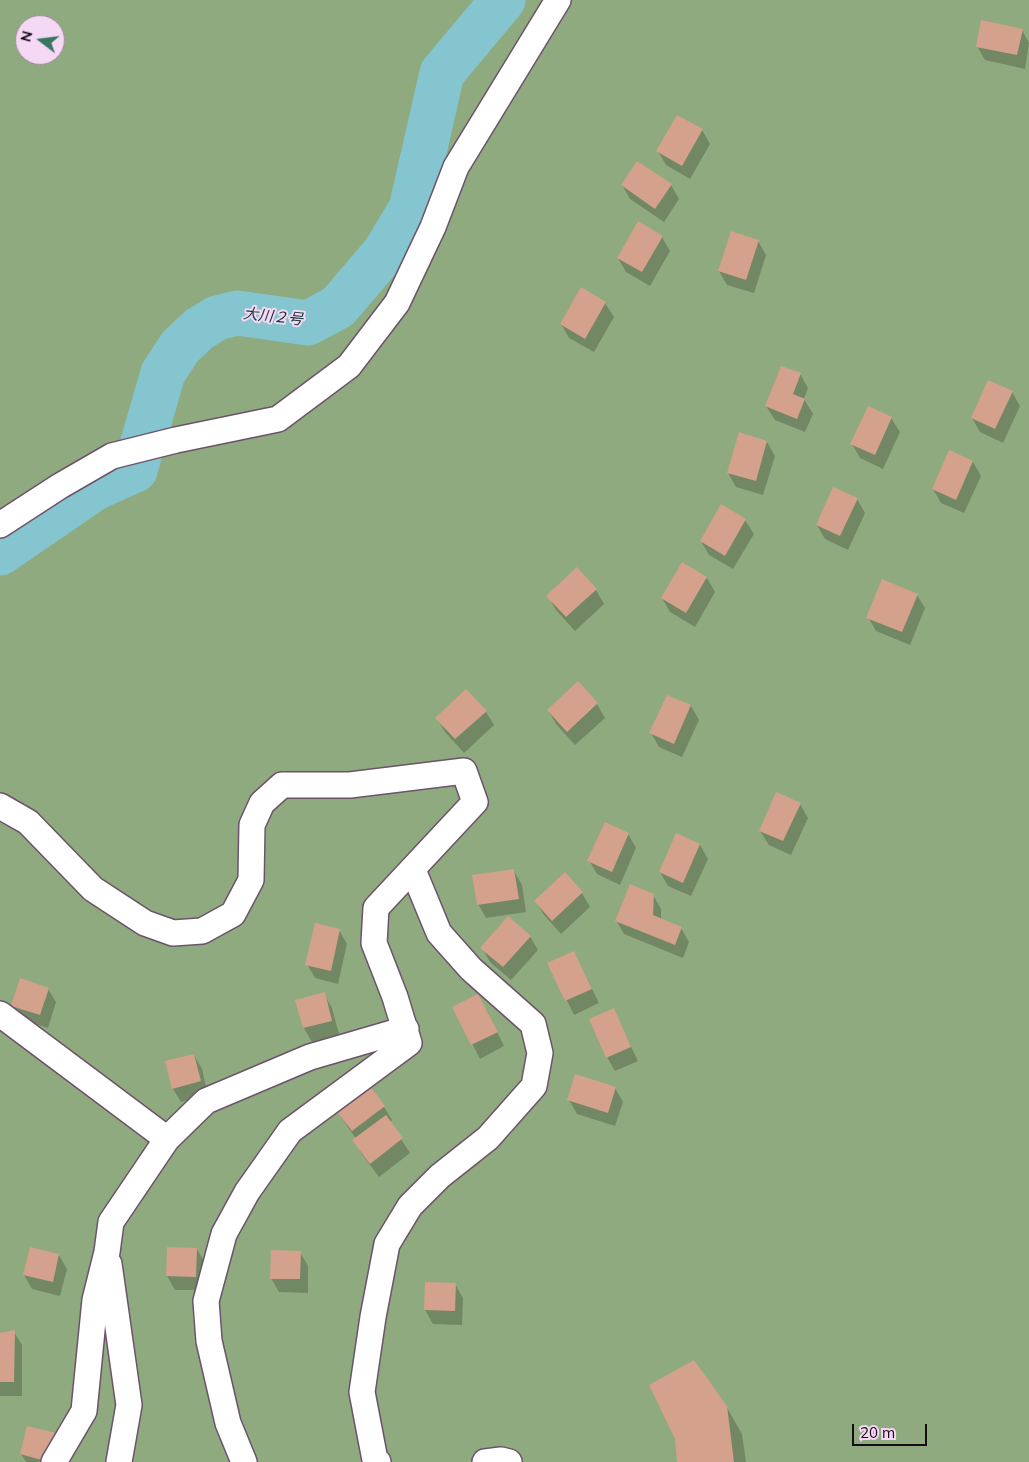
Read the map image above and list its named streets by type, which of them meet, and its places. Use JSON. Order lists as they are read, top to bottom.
{
  "water": ["大川２号"],
  "scale_bar": "20 m",
  "north": "left"
}
